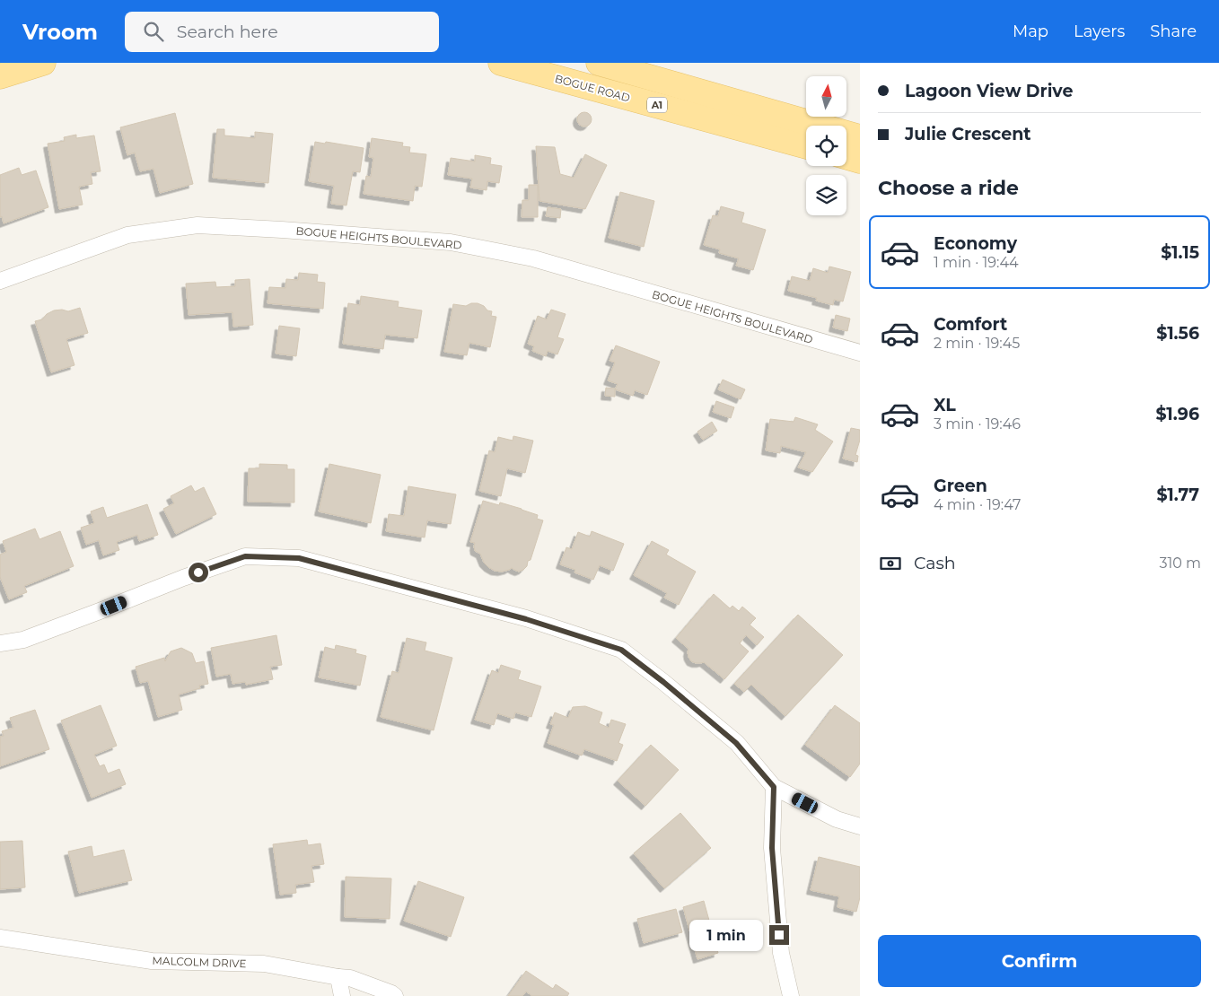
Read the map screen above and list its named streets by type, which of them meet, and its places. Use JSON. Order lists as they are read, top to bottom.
{
  "streets": {
    "main road": ["BOGUE ROAD", "A1"],
    "street": ["BOGUE HEIGHTS BOULEVARD", "MALCOLM DRIVE"]
  },
  "north": "top",
  "page": {
    "header": "Vroom",
    "search": "Search here",
    "nav": ["Map", "Layers", "Share"],
    "banner": ["Lagoon View Drive", "Julie Crescent"],
    "heading": "Choose a ride",
    "list": [
      {
        "name": "Economy",
        "note": "1 min · 19:44",
        "value": "$1.15"
      },
      {
        "name": "Comfort",
        "note": "2 min · 19:45",
        "value": "$1.56"
      },
      {
        "name": "XL",
        "note": "3 min · 19:46",
        "value": "$1.96"
      },
      {
        "name": "Green",
        "note": "4 min · 19:47",
        "value": "$1.77"
      }
    ],
    "pay": ["Cash", "310 m"],
    "bubble": "1 min",
    "buttons": "Confirm"
  }
}
